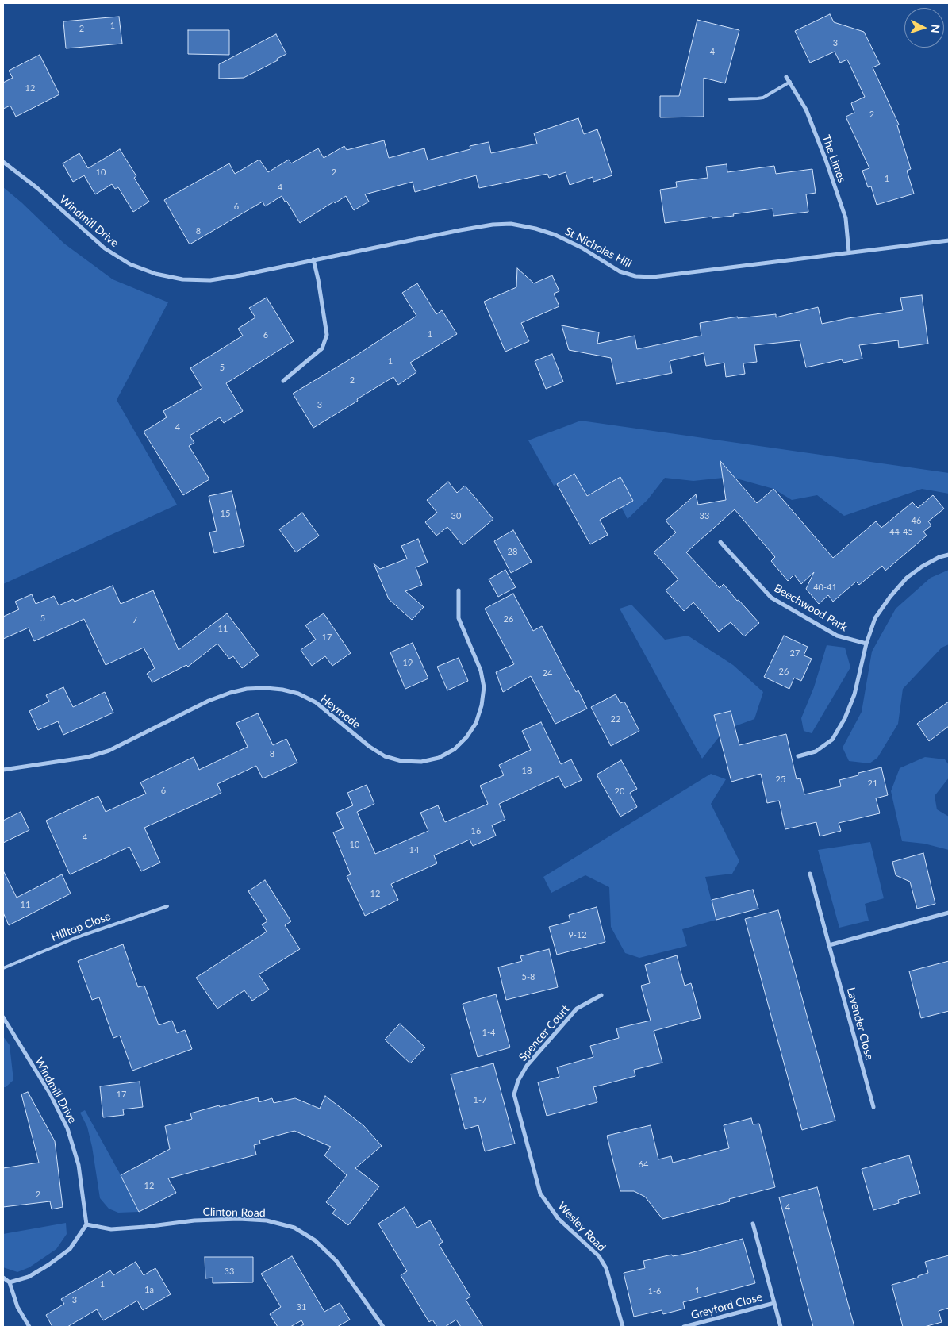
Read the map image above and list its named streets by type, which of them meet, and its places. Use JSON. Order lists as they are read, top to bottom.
{
  "streets": {
    "street": [
      "The Limes",
      "Windmill Drive",
      "St Nicholas Hill",
      "Beechwood Park",
      "Heymede",
      "Lavender Close",
      "Spencer Court",
      "Clinton Road",
      "Wesley Road",
      "Greyford Close"
    ],
    "lane": ["Hilltop Close"]
  },
  "crossings": [
    ["The Limes", "St Nicholas Hill"],
    ["Windmill Drive", "St Nicholas Hill"],
    ["Windmill Drive", "Clinton Road"],
    ["Spencer Court", "Wesley Road"]
  ],
  "house_numbers": [
    "1",
    "2",
    "3",
    "4",
    "12",
    "2",
    "10",
    "2",
    "1",
    "4",
    "6",
    "8",
    "1",
    "6",
    "1",
    "5",
    "2",
    "3",
    "4",
    "15",
    "30",
    "33",
    "46",
    "44-45",
    "28",
    "40-41",
    "5",
    "26",
    "7",
    "11",
    "17",
    "27",
    "19",
    "26",
    "24",
    "22",
    "8",
    "18",
    "25",
    "21",
    "6",
    "20",
    "16",
    "4",
    "10",
    "14",
    "12",
    "11",
    "9-12",
    "5-8",
    "1-4",
    "17",
    "1-7",
    "64",
    "12",
    "2",
    "4",
    "33",
    "1",
    "1a",
    "1",
    "1-6",
    "3",
    "31"
  ],
  "north": "right"
}
